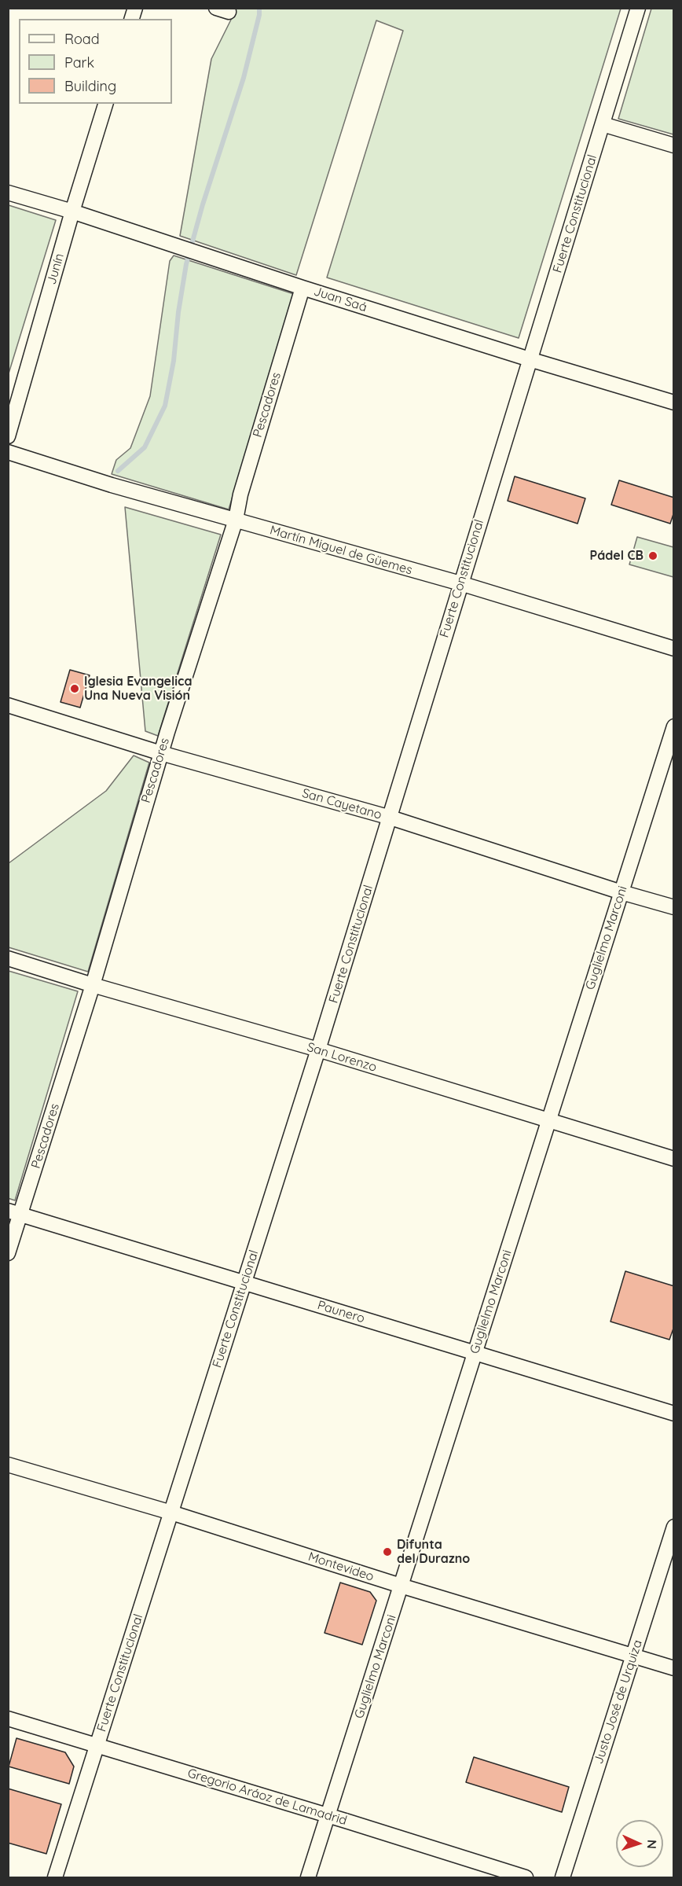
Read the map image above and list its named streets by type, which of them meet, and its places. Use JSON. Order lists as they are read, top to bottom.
{
  "streets": {
    "street": [
      "Fuerte Constitucional",
      "Junín",
      "Juan Saá",
      "Pescadores",
      "Martín Miguel de Güemes",
      "San Cayetano",
      "Guglielmo Marconi",
      "San Lorenzo",
      "Paunero",
      "Montevideo",
      "Justo José de Urquiza",
      "Gregorio Aráoz de Lamadrid"
    ]
  },
  "crossings": [
    ["Fuerte Constitucional", "Juan Saá"],
    ["Fuerte Constitucional", "Martín Miguel de Güemes"],
    ["Fuerte Constitucional", "San Cayetano"],
    ["Fuerte Constitucional", "San Lorenzo"],
    ["Fuerte Constitucional", "Paunero"],
    ["Fuerte Constitucional", "Montevideo"],
    ["Fuerte Constitucional", "Gregorio Aráoz de Lamadrid"],
    ["Junín", "Juan Saá"],
    ["Juan Saá", "Pescadores"],
    ["Pescadores", "Martín Miguel de Güemes"],
    ["Pescadores", "San Cayetano"],
    ["Pescadores", "San Lorenzo"],
    ["Pescadores", "Paunero"],
    ["San Cayetano", "Guglielmo Marconi"],
    ["Guglielmo Marconi", "San Lorenzo"],
    ["Guglielmo Marconi", "Paunero"],
    ["Guglielmo Marconi", "Montevideo"],
    ["Guglielmo Marconi", "Gregorio Aráoz de Lamadrid"],
    ["Montevideo", "Justo José de Urquiza"]
  ],
  "places": ["Pádel CB", "Iglesia Evangelica Una Nueva Visión", "Difunta del Durazno"],
  "legend": ["Road", "Park", "Building"],
  "north": "right"
}
